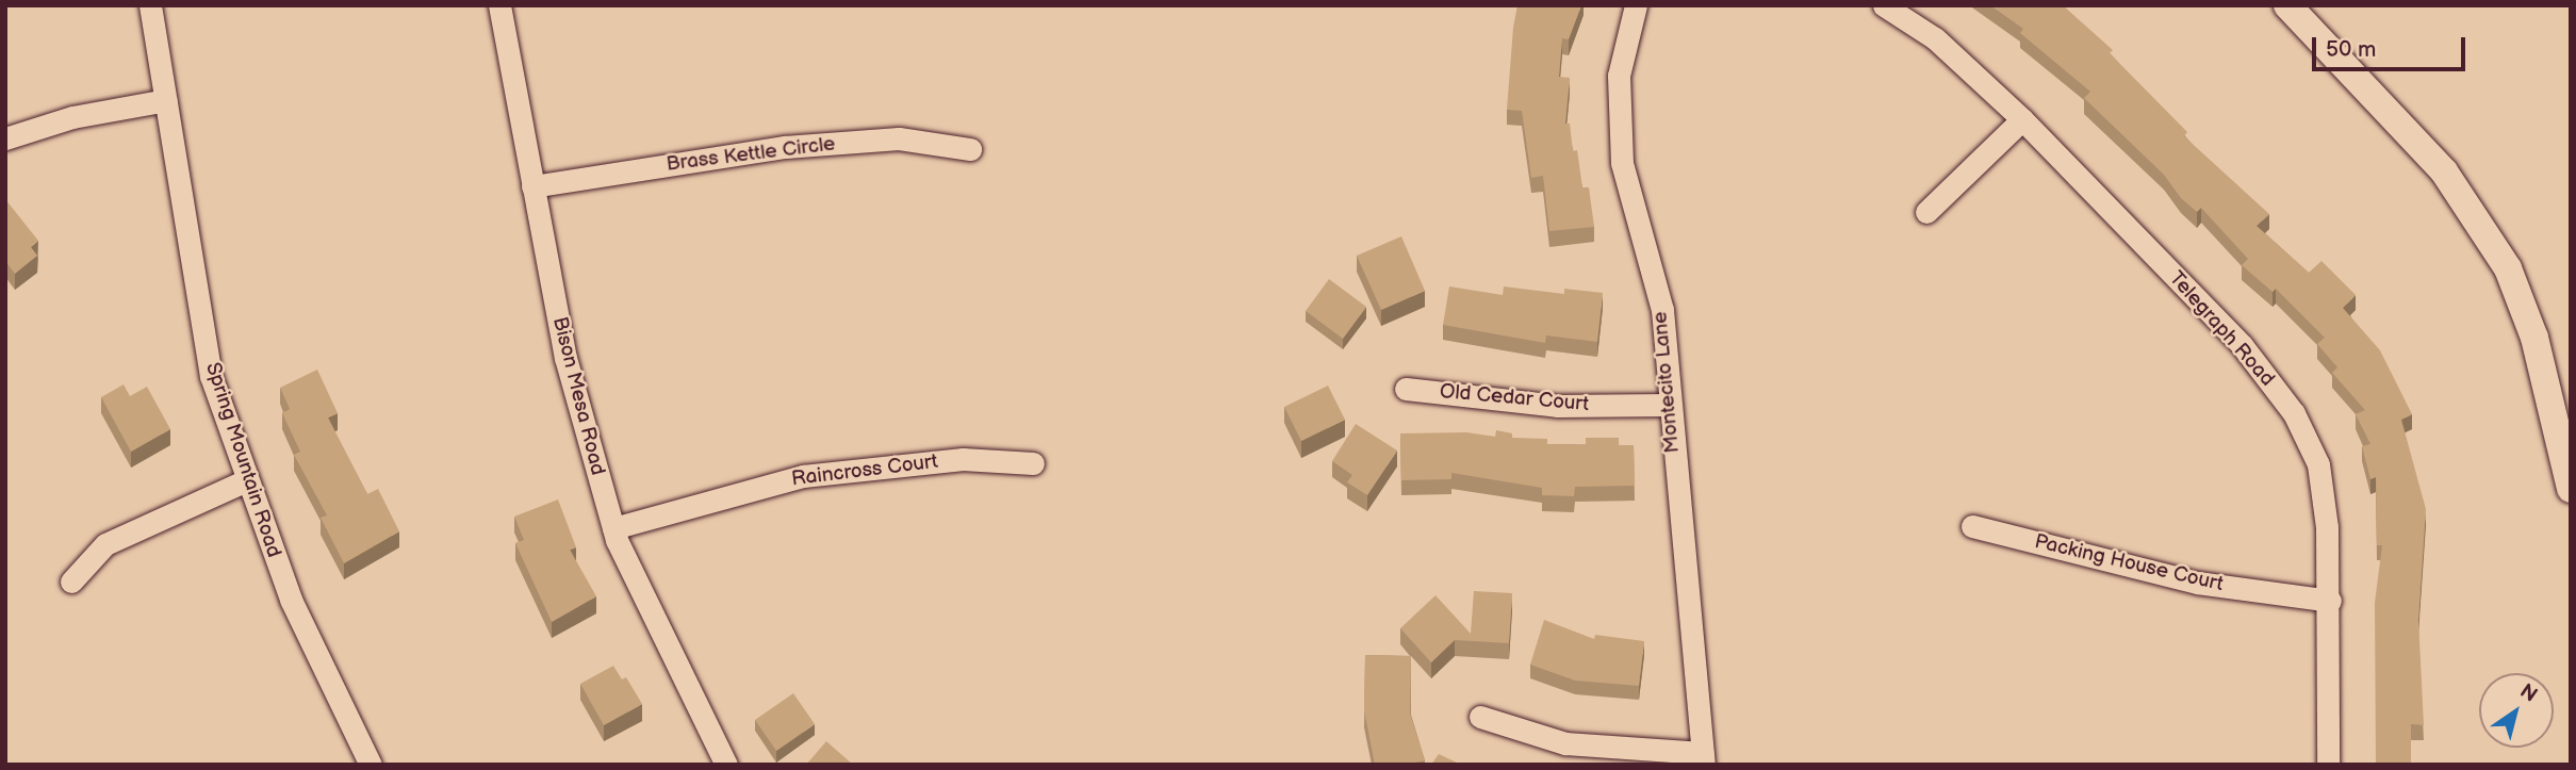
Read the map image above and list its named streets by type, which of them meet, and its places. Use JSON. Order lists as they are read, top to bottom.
{
  "streets": {
    "street": [
      "Brass Kettle Circle",
      "Telegraph Road",
      "Montecito Lane",
      "Bison Mesa Road",
      "Old Cedar Court",
      "Spring Mountain Road",
      "Raincross Court",
      "Packing House Court"
    ]
  },
  "crossings": [
    ["Brass Kettle Circle", "Bison Mesa Road"],
    ["Telegraph Road", "Packing House Court"],
    ["Montecito Lane", "Old Cedar Court"],
    ["Bison Mesa Road", "Raincross Court"]
  ],
  "scale_bar": "50 m",
  "north": "top right"
}
